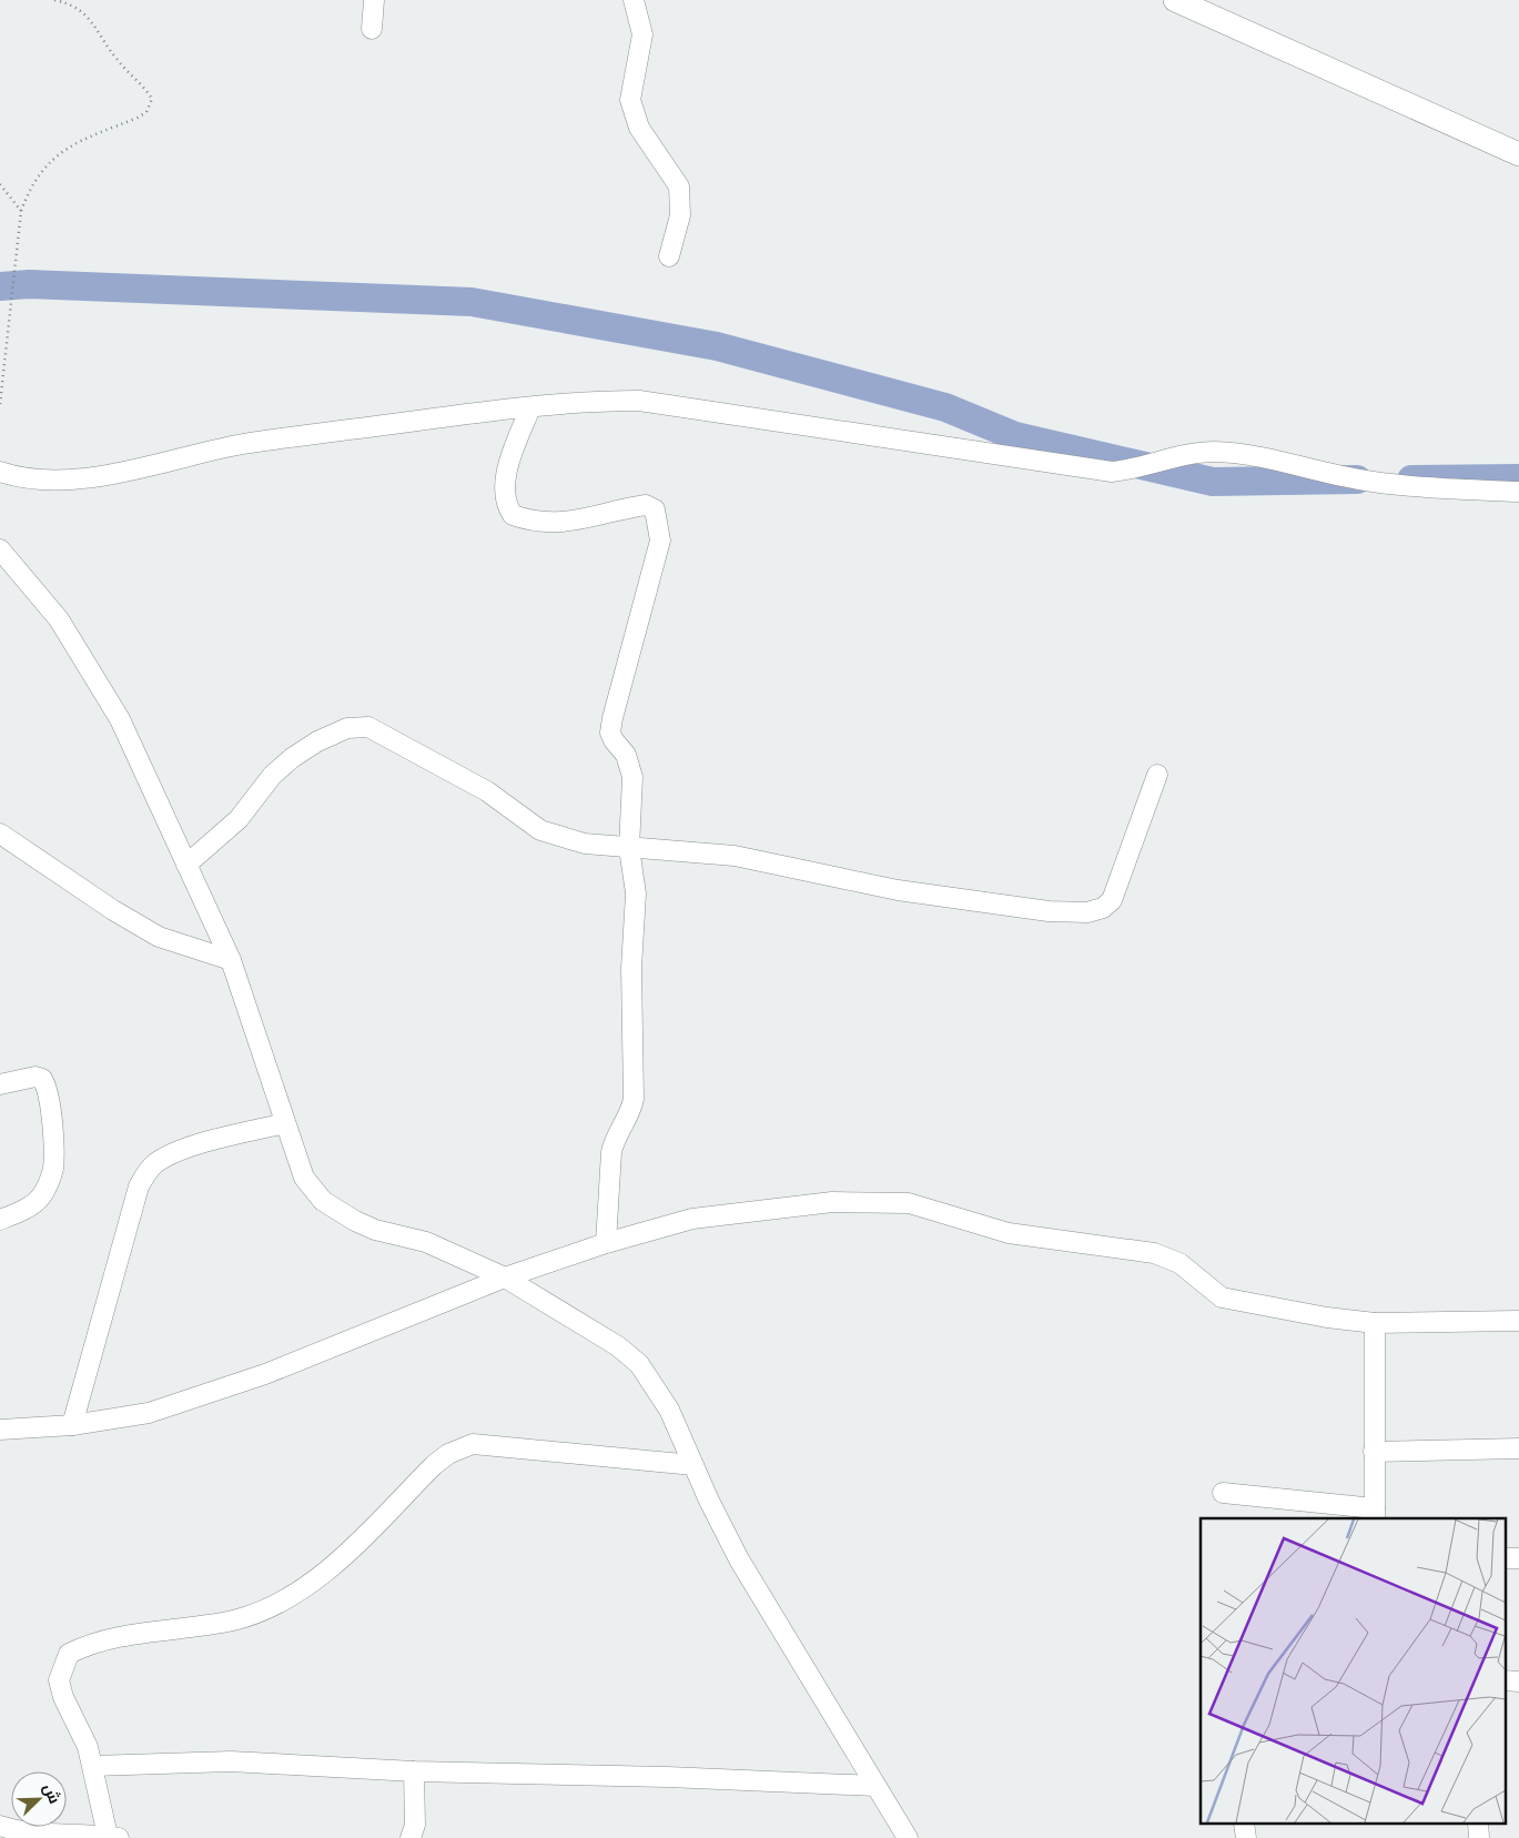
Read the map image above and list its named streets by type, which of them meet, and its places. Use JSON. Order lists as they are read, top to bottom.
{
  "north": "top right"
}
